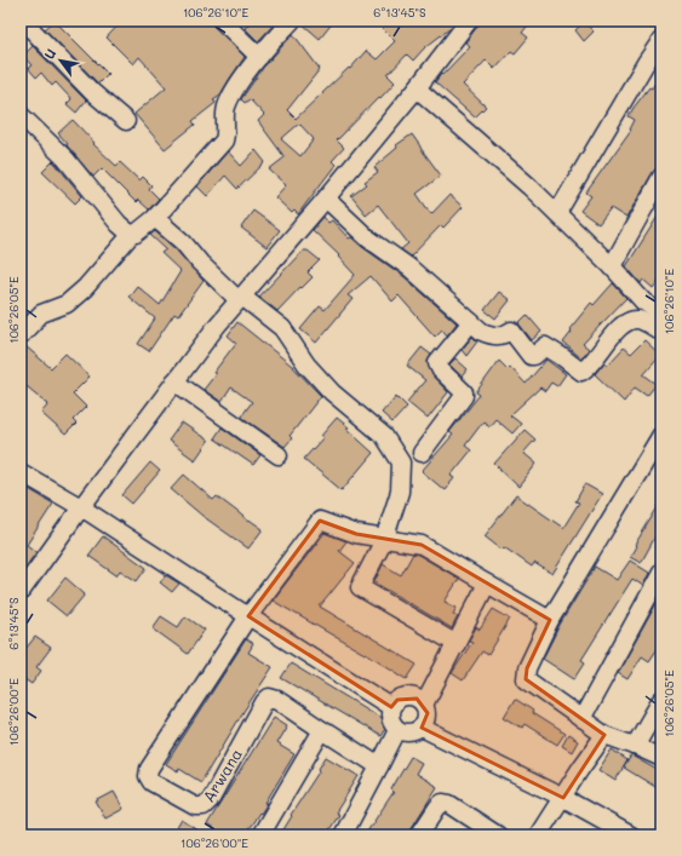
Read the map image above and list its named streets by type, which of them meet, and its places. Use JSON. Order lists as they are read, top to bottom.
{
  "streets": {
    "street": ["Arwana"]
  },
  "north": "top left",
  "coordinates": [
    "106°26'10\"E",
    "6°13'45\"S",
    "106°26'05\"E",
    "106°26'00\"E"
  ]
}
